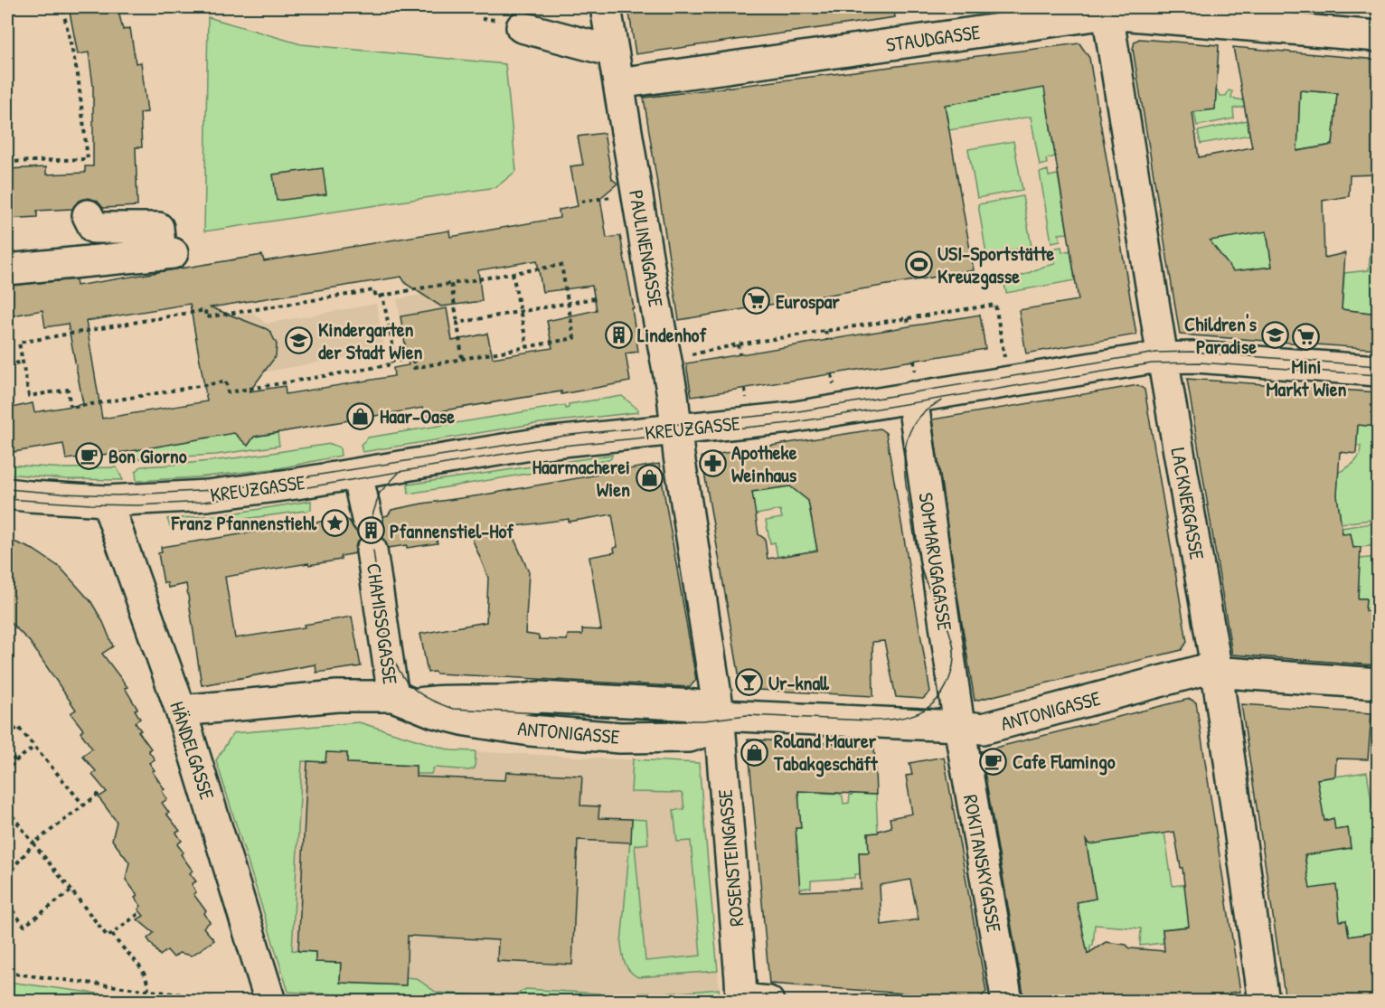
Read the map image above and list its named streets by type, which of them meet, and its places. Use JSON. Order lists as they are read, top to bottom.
{
  "streets": {
    "street": [
      "STAUDGASSE",
      "PAULINENGASSE",
      "KREUZGASSE",
      "LACKNERGASSE",
      "SOMMARUGAGASSE",
      "CHAMISSOGASSE",
      "ANTONIGASSE",
      "HÄNDELGASSE",
      "ROSENSTEINGASSE",
      "ROKITANSKYGASSE"
    ]
  },
  "crossings": [
    ["STAUDGASSE", "PAULINENGASSE"],
    ["STAUDGASSE", "LACKNERGASSE"],
    ["PAULINENGASSE", "KREUZGASSE"],
    ["PAULINENGASSE", "ANTONIGASSE"],
    ["PAULINENGASSE", "ROSENSTEINGASSE"],
    ["KREUZGASSE", "LACKNERGASSE"],
    ["KREUZGASSE", "SOMMARUGAGASSE"],
    ["KREUZGASSE", "HÄNDELGASSE"],
    ["LACKNERGASSE", "ANTONIGASSE"],
    ["SOMMARUGAGASSE", "ANTONIGASSE"],
    ["SOMMARUGAGASSE", "ROKITANSKYGASSE"],
    ["CHAMISSOGASSE", "ANTONIGASSE"],
    ["ANTONIGASSE", "HÄNDELGASSE"],
    ["ANTONIGASSE", "ROSENSTEINGASSE"],
    ["ANTONIGASSE", "ROKITANSKYGASSE"]
  ],
  "places": {
    "sports": ["USI-Sportstätte Kreuzgasse"],
    "supermarket": ["Eurospar", "Mini Markt Wien"],
    "building": ["Lindenhof", "Pfannenstiel-Hof"],
    "school or university": ["Children's Paradise", "Kindergarten der Stadt Wien"],
    "shop": ["Haar-Oase", "Haarmacherei Wien", "Roland Maurer Tabakgeschäft"],
    "cafe": ["Bon Giorno", "Cafe Flamingo"],
    "pharmacy": ["Apotheke Weinhaus"],
    "place": ["Franz Pfannenstiehl"],
    "bar": ["Ur-knall"]
  }
}
